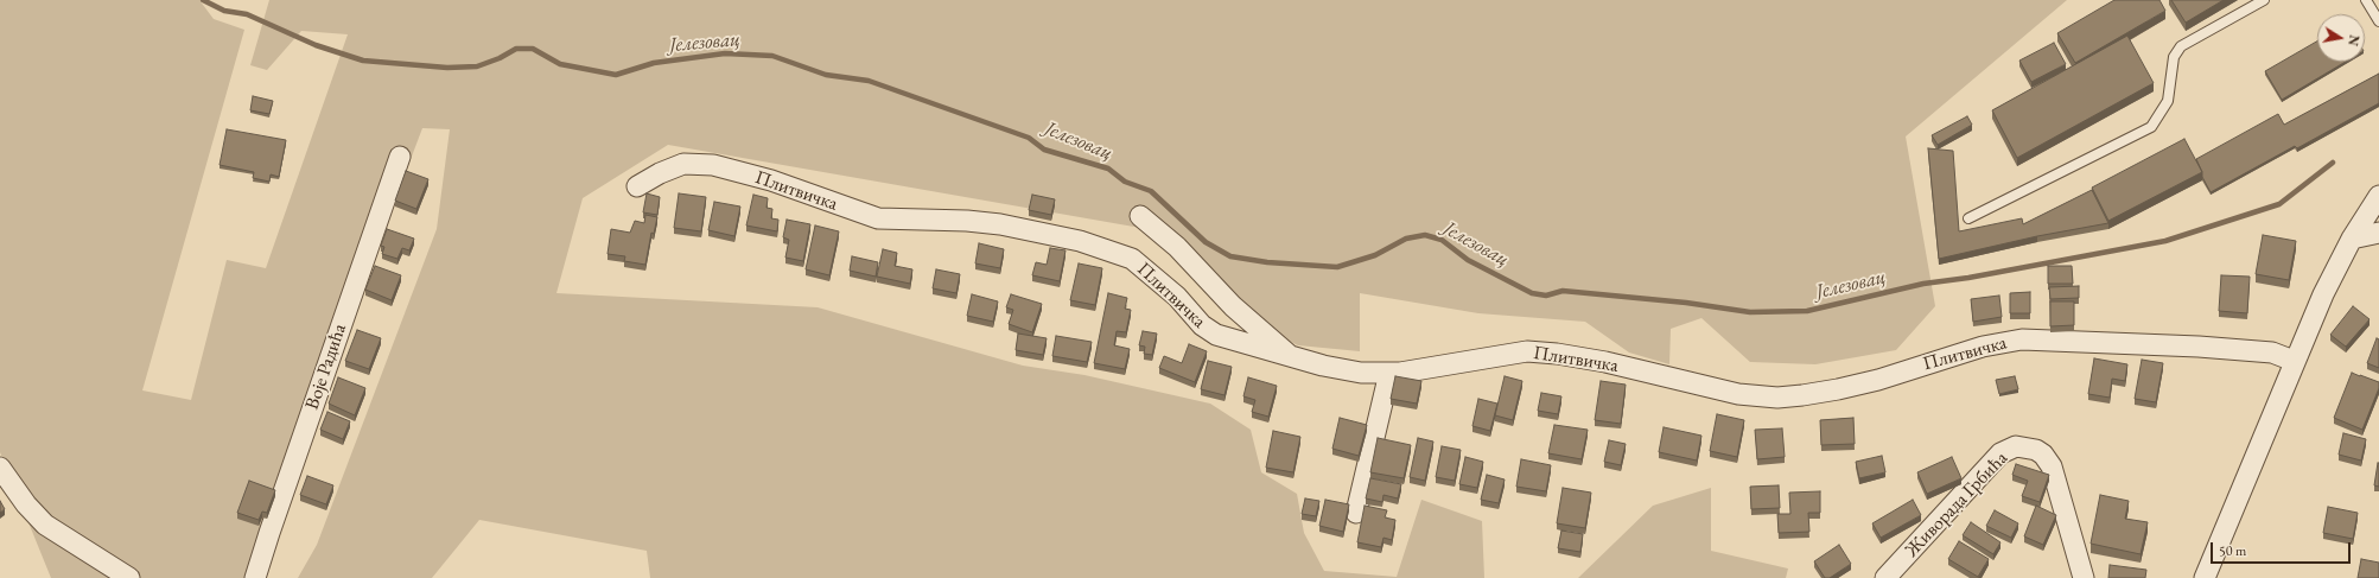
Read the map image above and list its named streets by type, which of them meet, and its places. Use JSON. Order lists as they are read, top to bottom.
{
  "streets": {
    "street": ["Плитвичка", "Воје Радића", "Живорада Грбића"]
  },
  "water": ["Јелезовац"],
  "scale_bar": "50 m",
  "north": "right"
}
